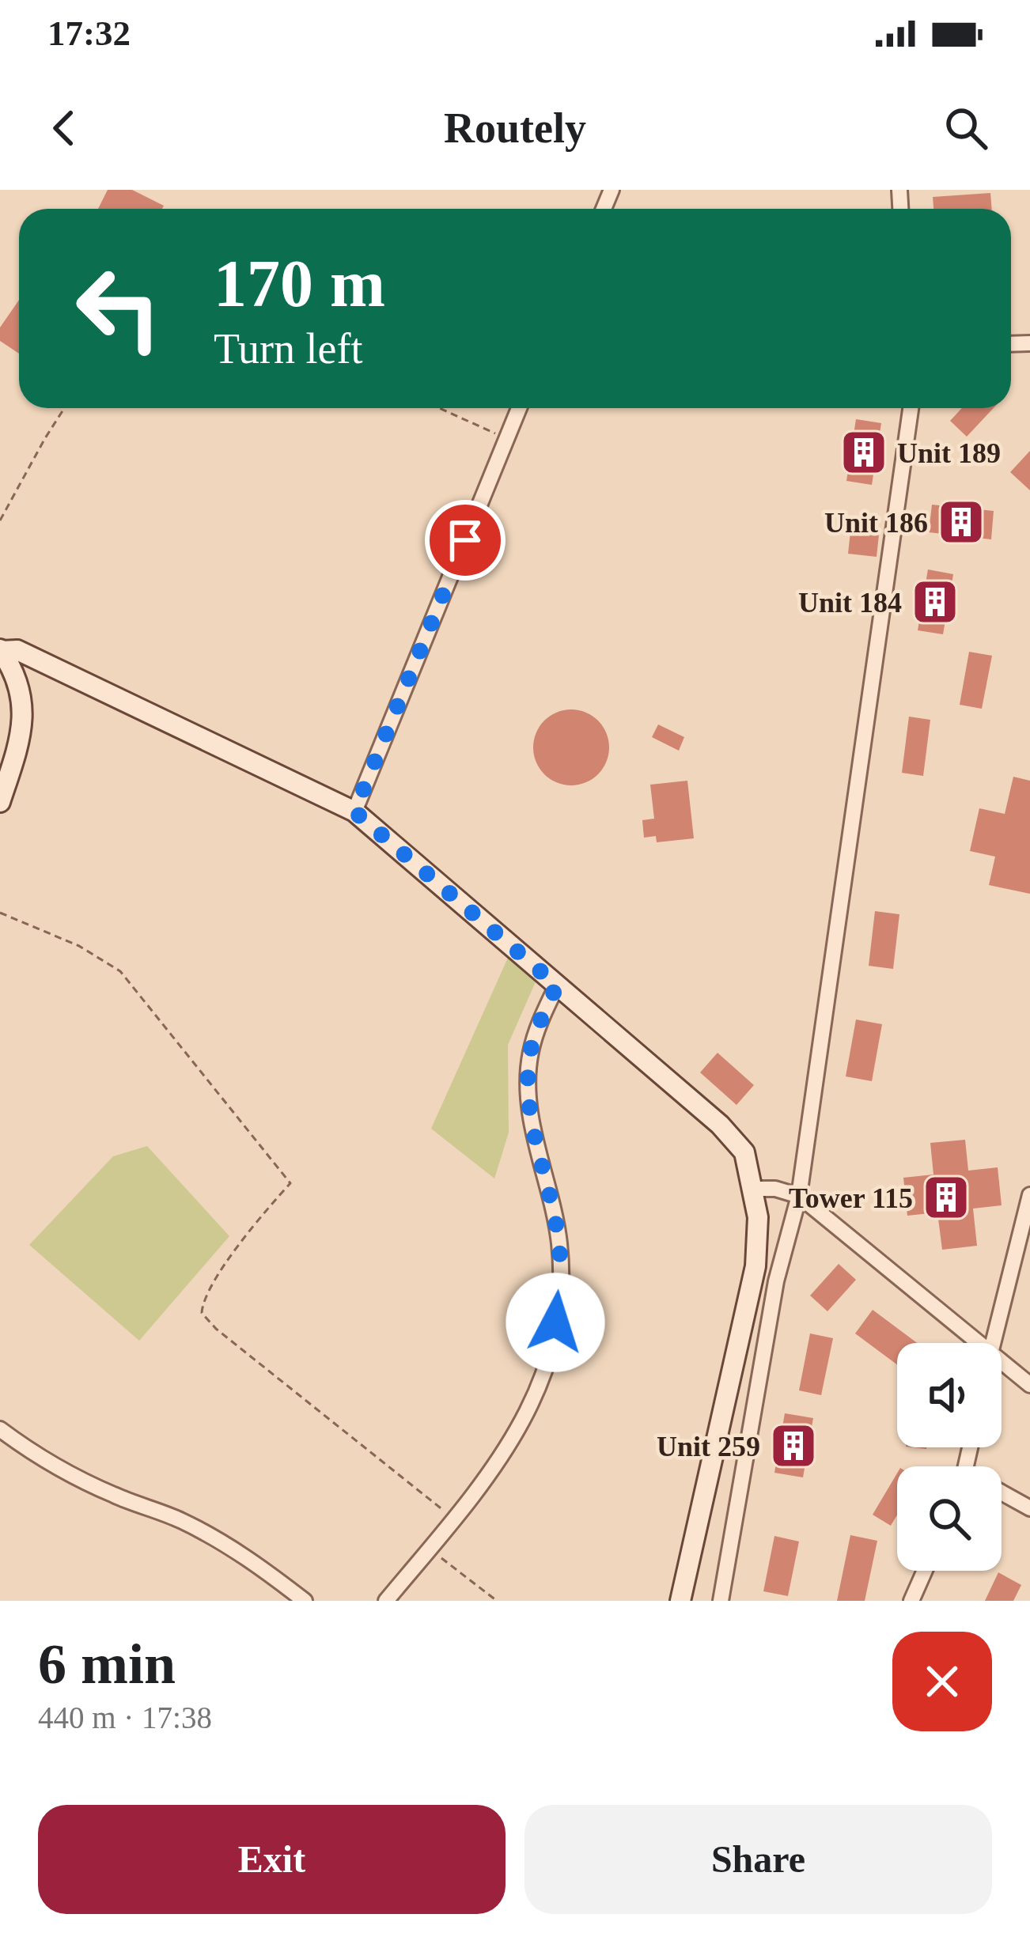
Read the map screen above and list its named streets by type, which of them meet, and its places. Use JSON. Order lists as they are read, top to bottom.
{
  "places": {
    "building": [
      "Unit 189",
      "Unit 186",
      "Unit 184",
      "Tower 115",
      "Unit 259"
    ]
  },
  "page": {
    "status": "17:32",
    "header": "Routely",
    "turn": ["170 m", "Turn left"],
    "heading": ["6 min", "440 m · 17:38"],
    "buttons": ["Exit", "Share"]
  }
}
